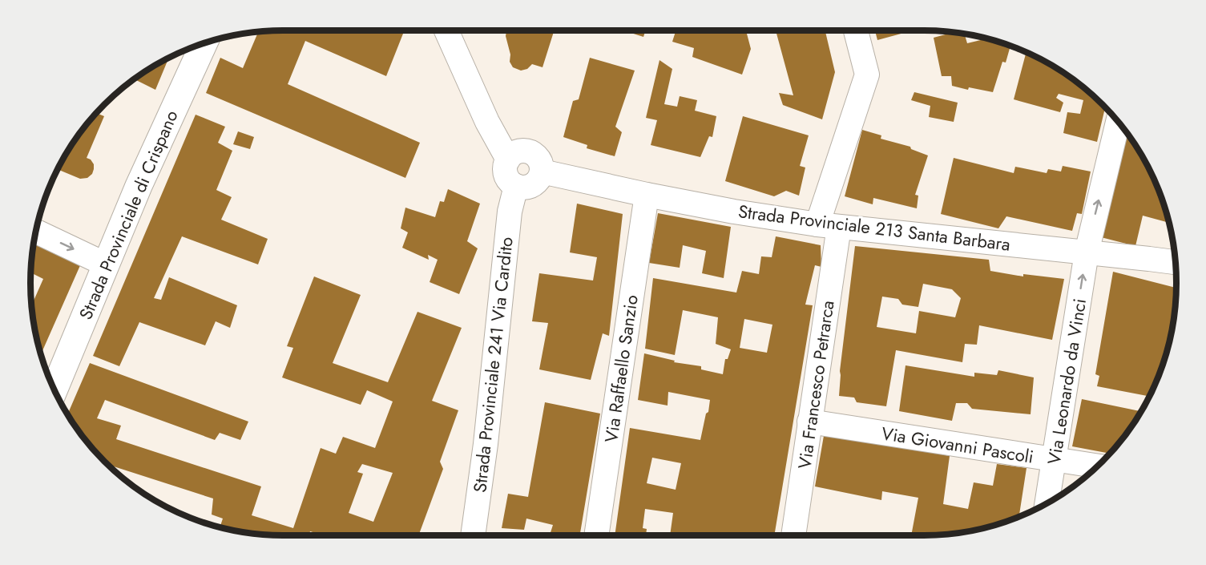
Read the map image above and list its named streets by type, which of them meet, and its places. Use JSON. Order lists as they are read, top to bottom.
{
  "streets": {
    "street": [
      "Strada Provinciale di Crispano",
      "Strada Provinciale 213 Santa Barbara",
      "Strada Provinciale 241 Via Cardito",
      "Via Raffaello Sanzio",
      "Via Leonardo da Vinci",
      "Via Francesco Petrarca",
      "Via Giovanni Pascoli"
    ]
  },
  "crossings": [
    ["Strada Provinciale 213 Santa Barbara", "Strada Provinciale 241 Via Cardito"],
    ["Strada Provinciale 213 Santa Barbara", "Via Raffaello Sanzio"],
    ["Strada Provinciale 213 Santa Barbara", "Via Leonardo da Vinci"],
    ["Strada Provinciale 213 Santa Barbara", "Via Francesco Petrarca"],
    ["Via Leonardo da Vinci", "Via Giovanni Pascoli"],
    ["Via Francesco Petrarca", "Via Giovanni Pascoli"]
  ],
  "one_way": ["Via Leonardo da Vinci"]
}
